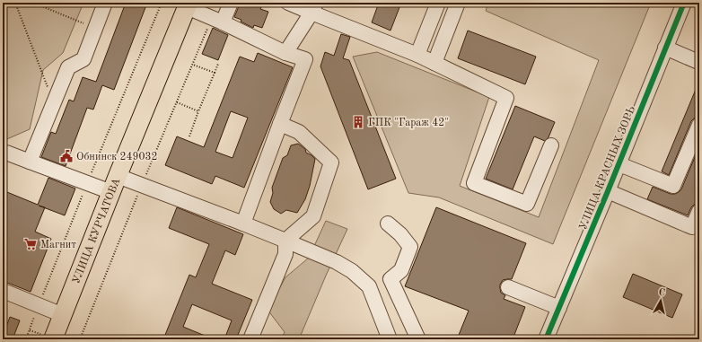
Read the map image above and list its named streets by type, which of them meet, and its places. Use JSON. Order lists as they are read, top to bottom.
{
  "streets": {
    "main road": ["УЛИЦА КУРЧАТОВА"],
    "street": ["УЛИЦА КРАСНЫХ ЗОРЬ"]
  },
  "places": {
    "building": ["ГПК \"Гараж 42\""],
    "public building": ["Обнинск 249032"],
    "supermarket": ["Магнит"]
  },
  "north": "top"
}
